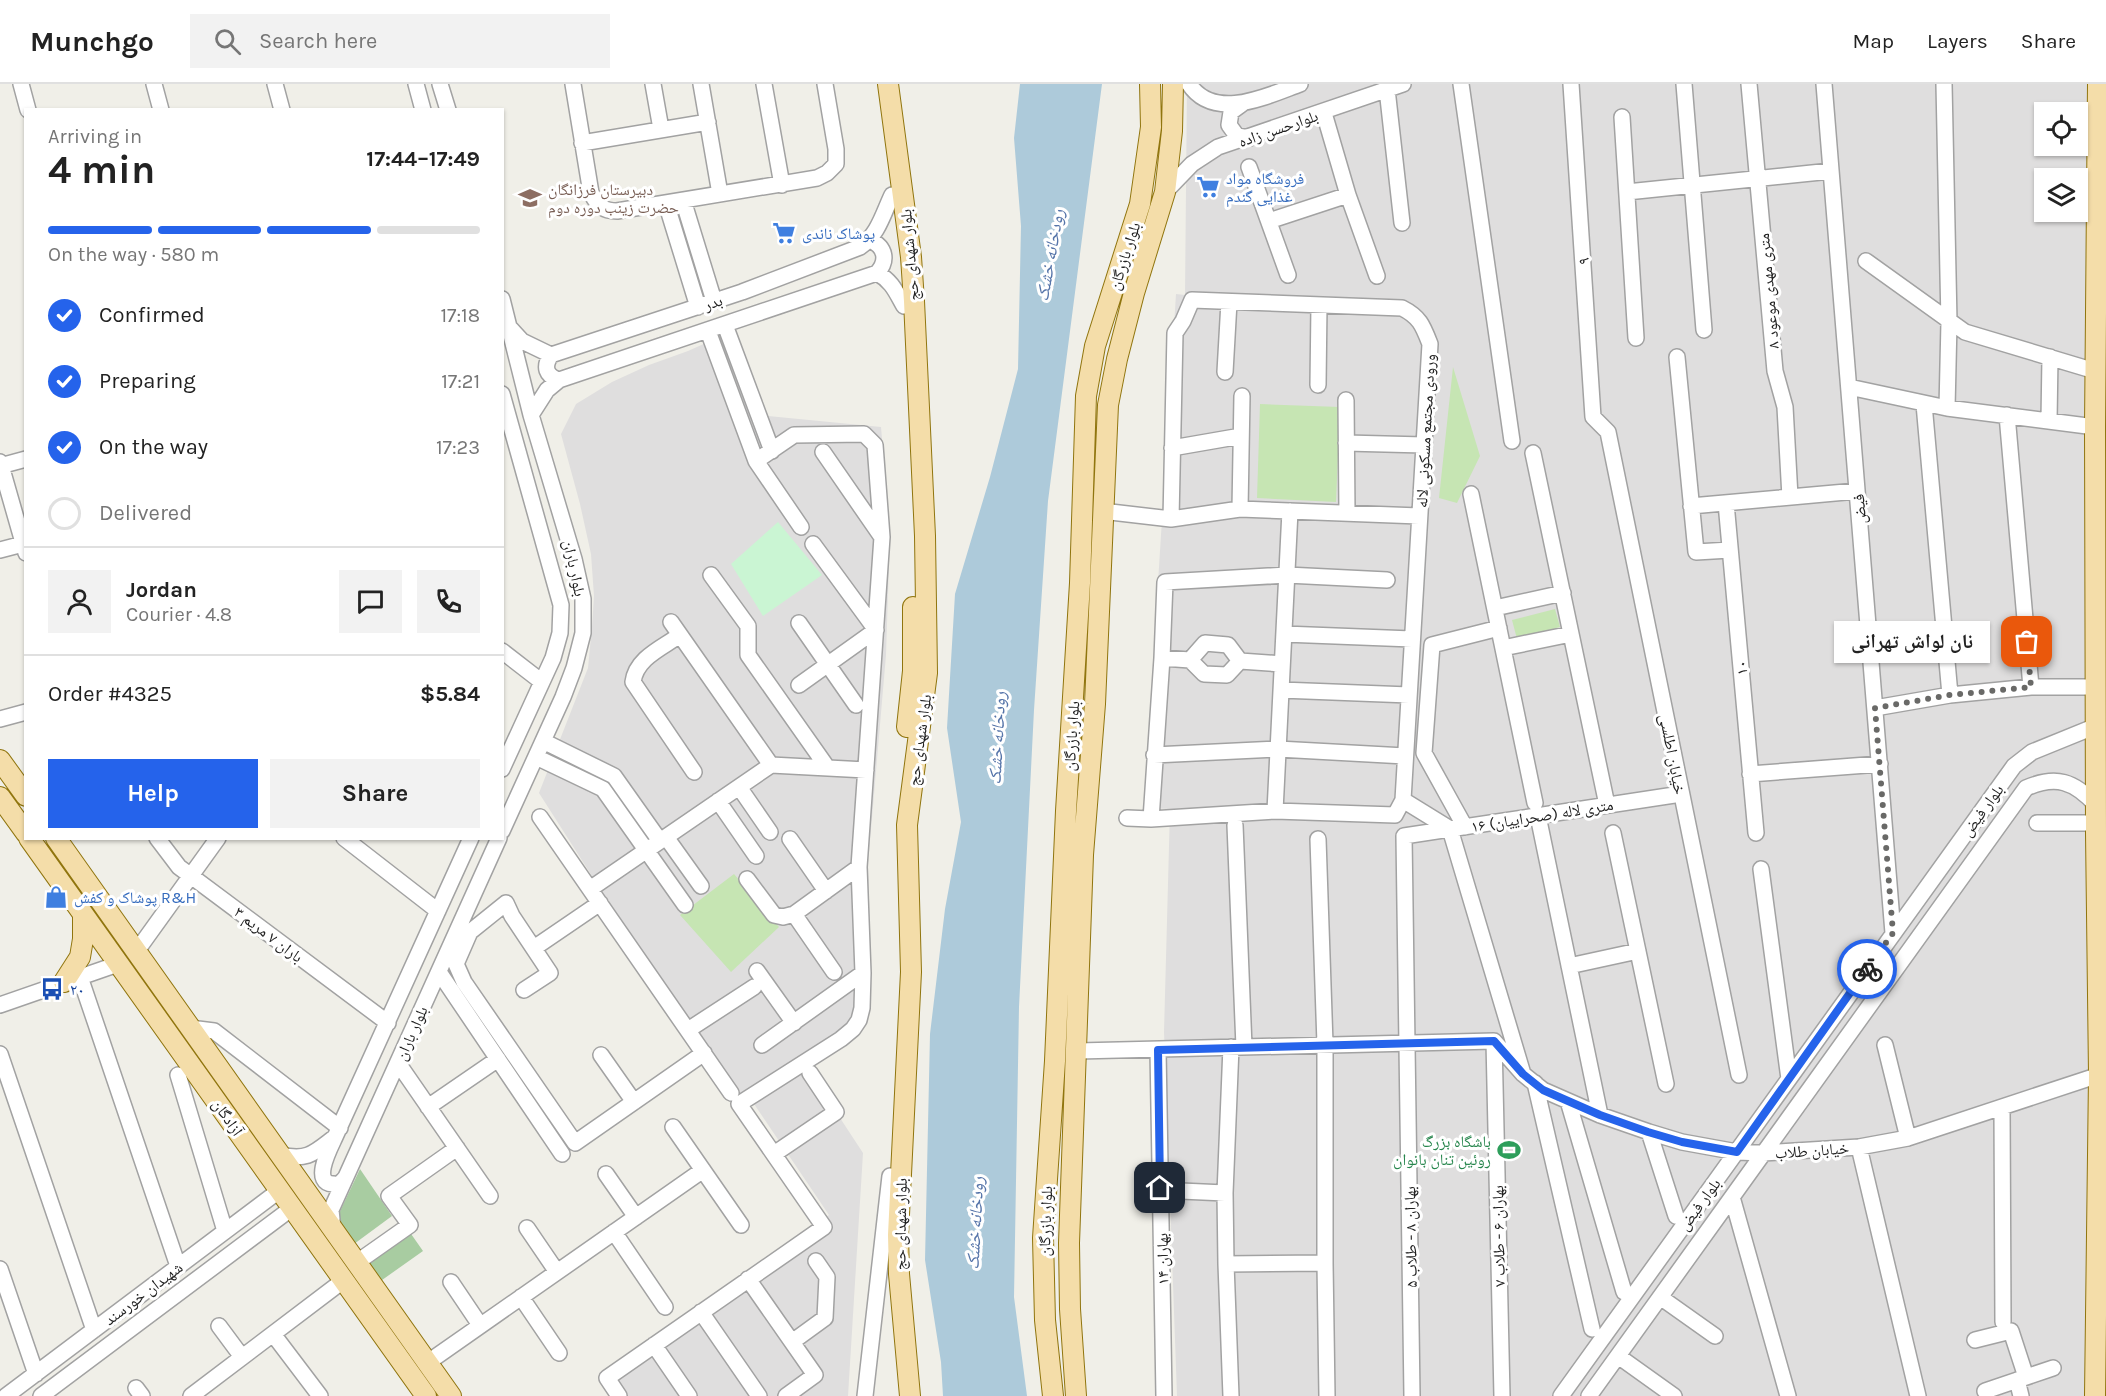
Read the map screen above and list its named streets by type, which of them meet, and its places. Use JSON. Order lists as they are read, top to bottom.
{
  "streets": {
    "main road": ["بلوار شهدای حج", "بلوار بازرگان", "آزادگان"],
    "street": [
      "بلوارحسن زاده",
      "۹",
      "۸ متری مهدی موعود",
      "بدر",
      "ورودی مجتمع مسکونی لاله",
      "فیض",
      "بلوار باران",
      "۱۰",
      "خيابان اطلسى",
      "بلوار فیض",
      "۱۶ متری لاله (صحراییان)",
      "باران ۷ مریم ۳",
      "خیابان طلاب",
      "بهاران ۶ - طلاب ۷",
      "بهاران ۸ - طلاب ۵",
      "بهاران ۱۴",
      "شهیدان خورسند"
    ]
  },
  "crossings": [
    ["بلوارحسن زاده", "بلوار بازرگان"],
    ["۹", "خيابان اطلسى"],
    ["فیض", "بلوار فیض"],
    ["بلوار باران", "باران ۷ مریم ۳"],
    ["بلوار باران", "آزادگان"],
    ["خيابان اطلسى", "۱۶ متری لاله (صحراییان)"],
    ["بلوار فیض", "خیابان طلاب"],
    ["۱۶ متری لاله (صحراییان)", "بهاران ۸ - طلاب ۵"],
    ["آزادگان", "شهیدان خورسند"],
    ["خیابان طلاب", "بهاران ۶ - طلاب ۷"]
  ],
  "water": ["رودخانه خشک"],
  "places": {
    "supermarket": ["فروشگاه مواد غذایی گندم", "پوشاک ناندی"],
    "school or university": ["دبیرستان فرزانگان حضرت زینب دوره دوم"],
    "other": ["نان لواش تهرانی"],
    "shop": ["پوشاک و کفش R&H"],
    "bus stop": ["۲۰"],
    "sports": ["باشگاه بزرگ روئین تنان بانوان"]
  },
  "page": {
    "header": "Munchgo",
    "search": "Search here",
    "nav": ["Map", "Layers", "Share"],
    "heading": ["4 min", "Arriving in", "17:44–17:49"],
    "panel": [
      "Jordan",
      "Courier · 4.8",
      "Order #4325",
      "$5.84"
    ],
    "bar": "On the way · 580 m",
    "list": [
      ["Confirmed", "17:18"],
      ["Preparing", "17:21"],
      ["On the way", "17:23"],
      "Delivered"
    ],
    "bubble": "نان لواش تهرانی",
    "buttons": ["Help", "Share"]
  }
}
